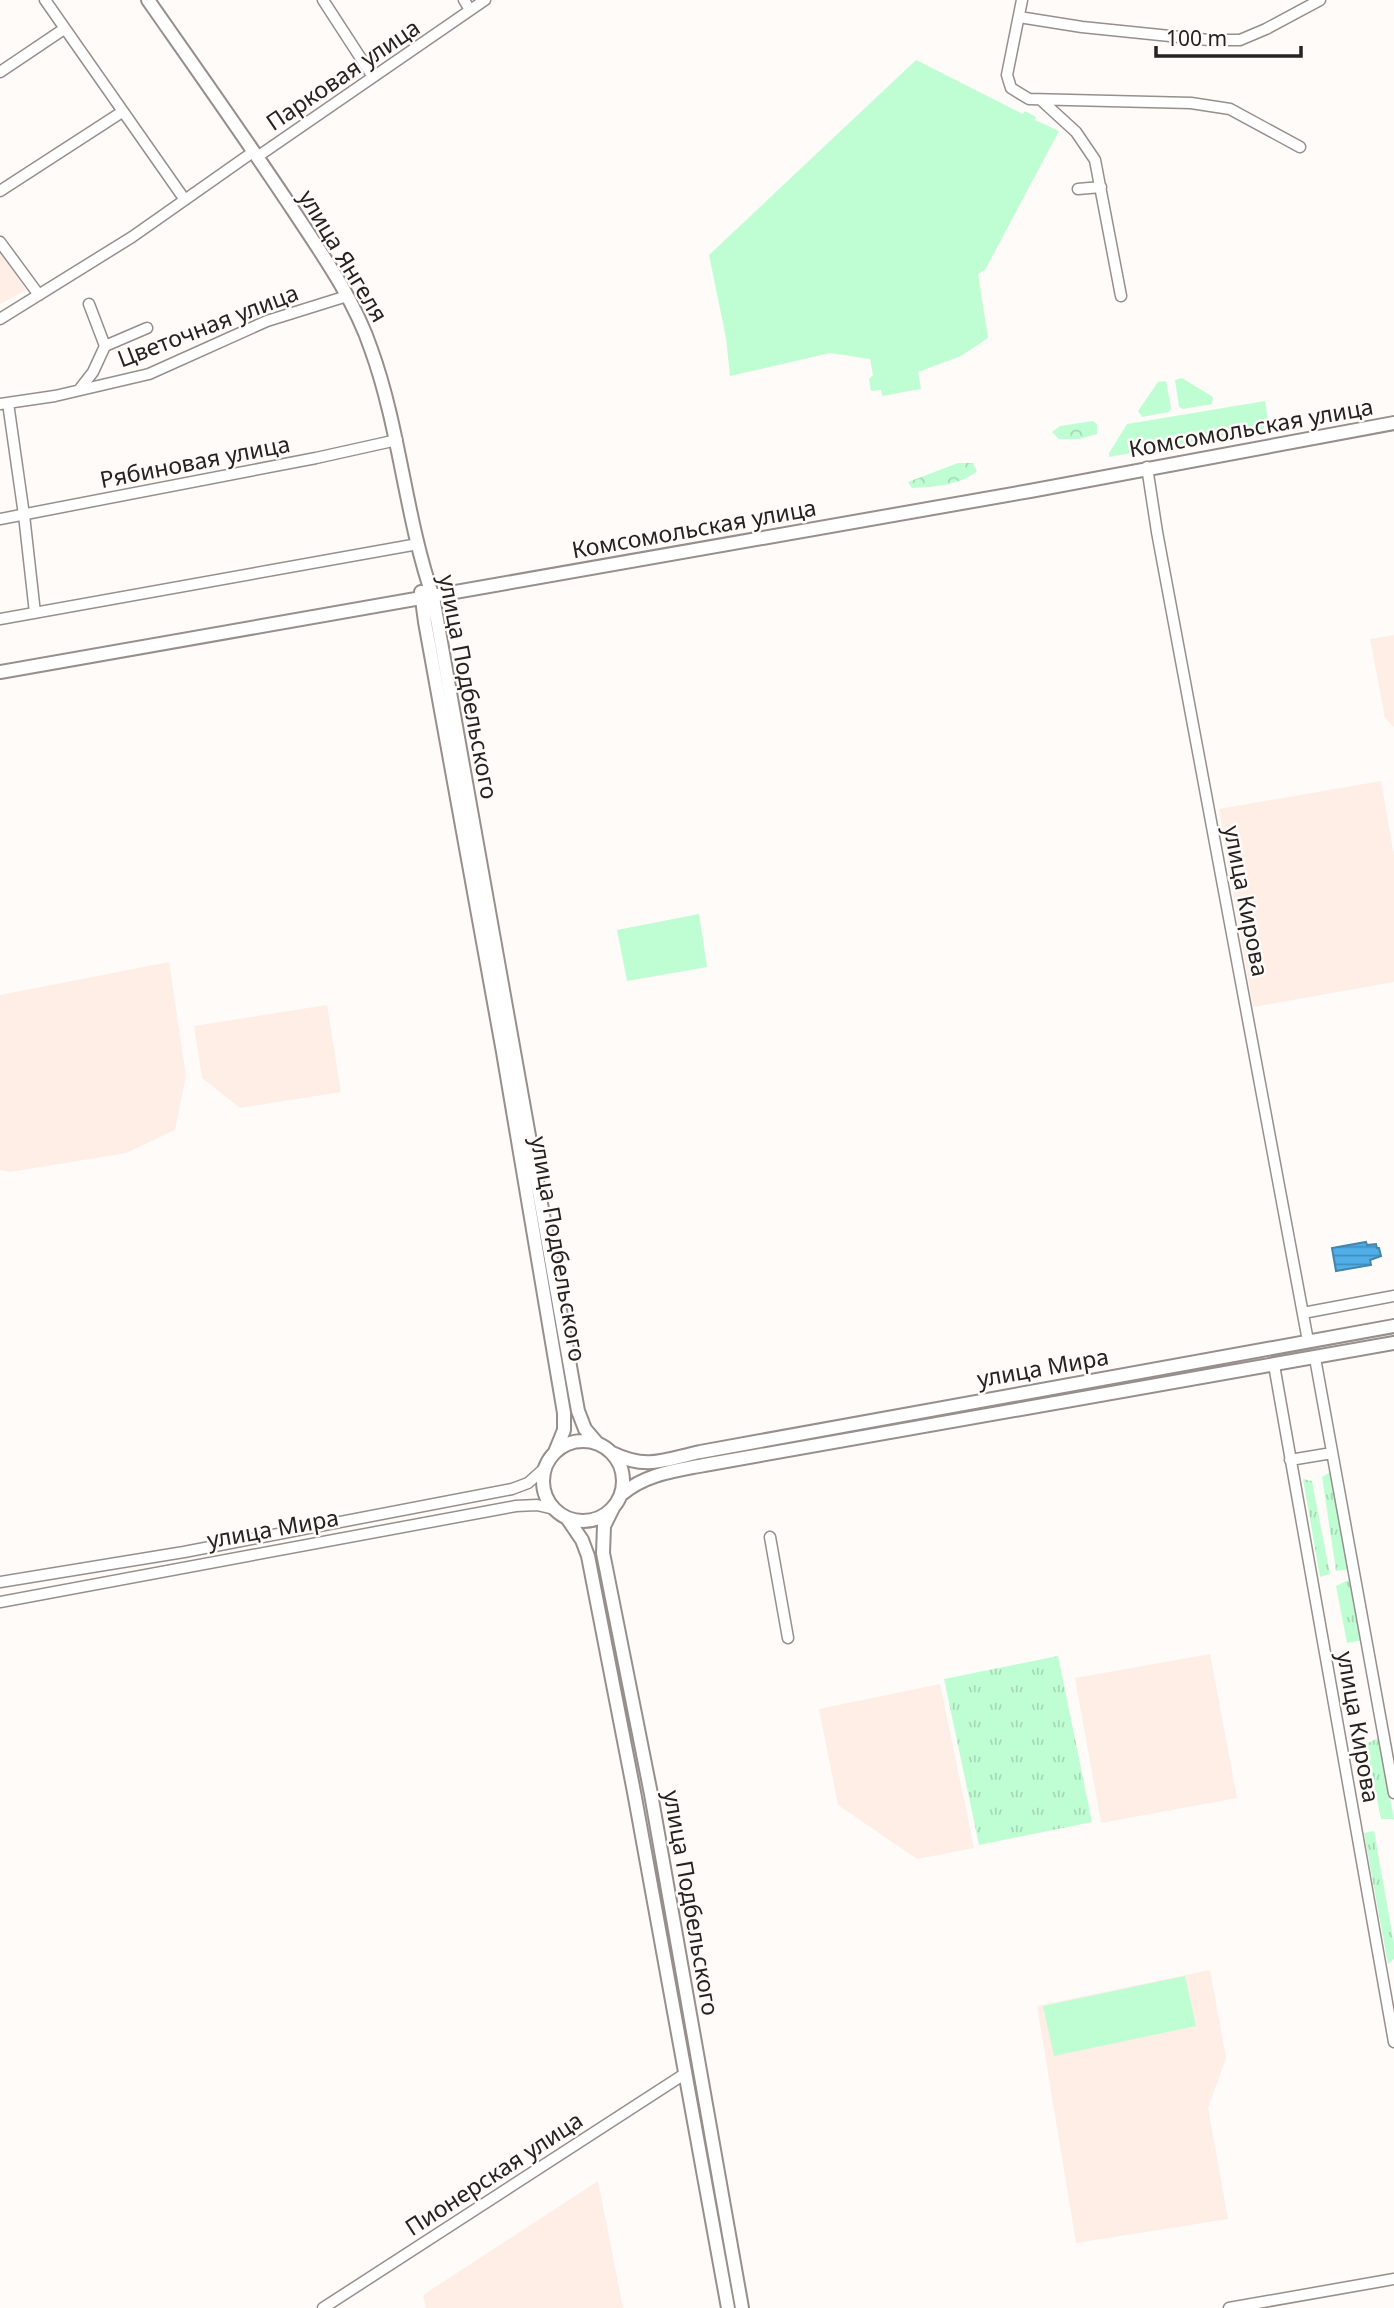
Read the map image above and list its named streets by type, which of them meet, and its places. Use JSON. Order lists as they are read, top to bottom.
{
  "streets": {
    "main road": [
      "улица Янгеля",
      "Комсомольская улица",
      "улица Подбельского",
      "улица Мира"
    ],
    "street": [
      "Парковая улица",
      "Цветочная улица",
      "Рябиновая улица",
      "улица Кирова",
      "Пионерская улица"
    ]
  },
  "crossings": [
    ["Парковая улица", "улица Янгеля"],
    ["улица Янгеля", "Цветочная улица"],
    ["улица Янгеля", "Рябиновая улица"],
    ["улица Янгеля", "улица Подбельского"],
    ["Комсомольская улица", "улица Подбельского"],
    ["Комсомольская улица", "улица Кирова"],
    ["улица Подбельского", "улица Мира"],
    ["улица Подбельского", "Пионерская улица"],
    ["улица Кирова", "улица Мира"]
  ],
  "scale_bar": "100 m"
}
